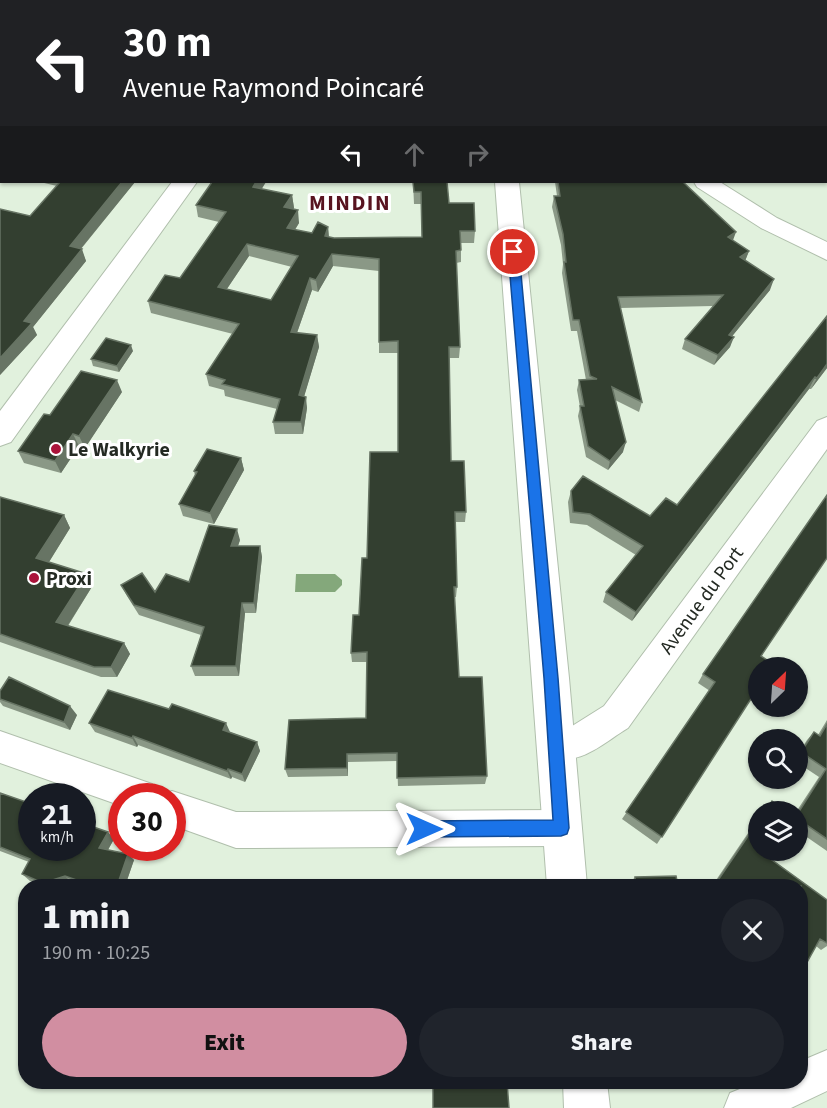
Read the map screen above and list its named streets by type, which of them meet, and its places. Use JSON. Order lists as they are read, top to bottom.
{
  "streets": {
    "street": ["Avenue du Port"]
  },
  "districts": ["MINDIN"],
  "places": ["Le Walkyrie", "Proxi"],
  "north": "top right",
  "page": {
    "turn": ["30 m", "Avenue Raymond Poincaré"],
    "speed": "21 km/h",
    "limit": "30",
    "heading": ["1 min", "190 m · 10:25"],
    "buttons": ["Exit", "Share"]
  }
}
